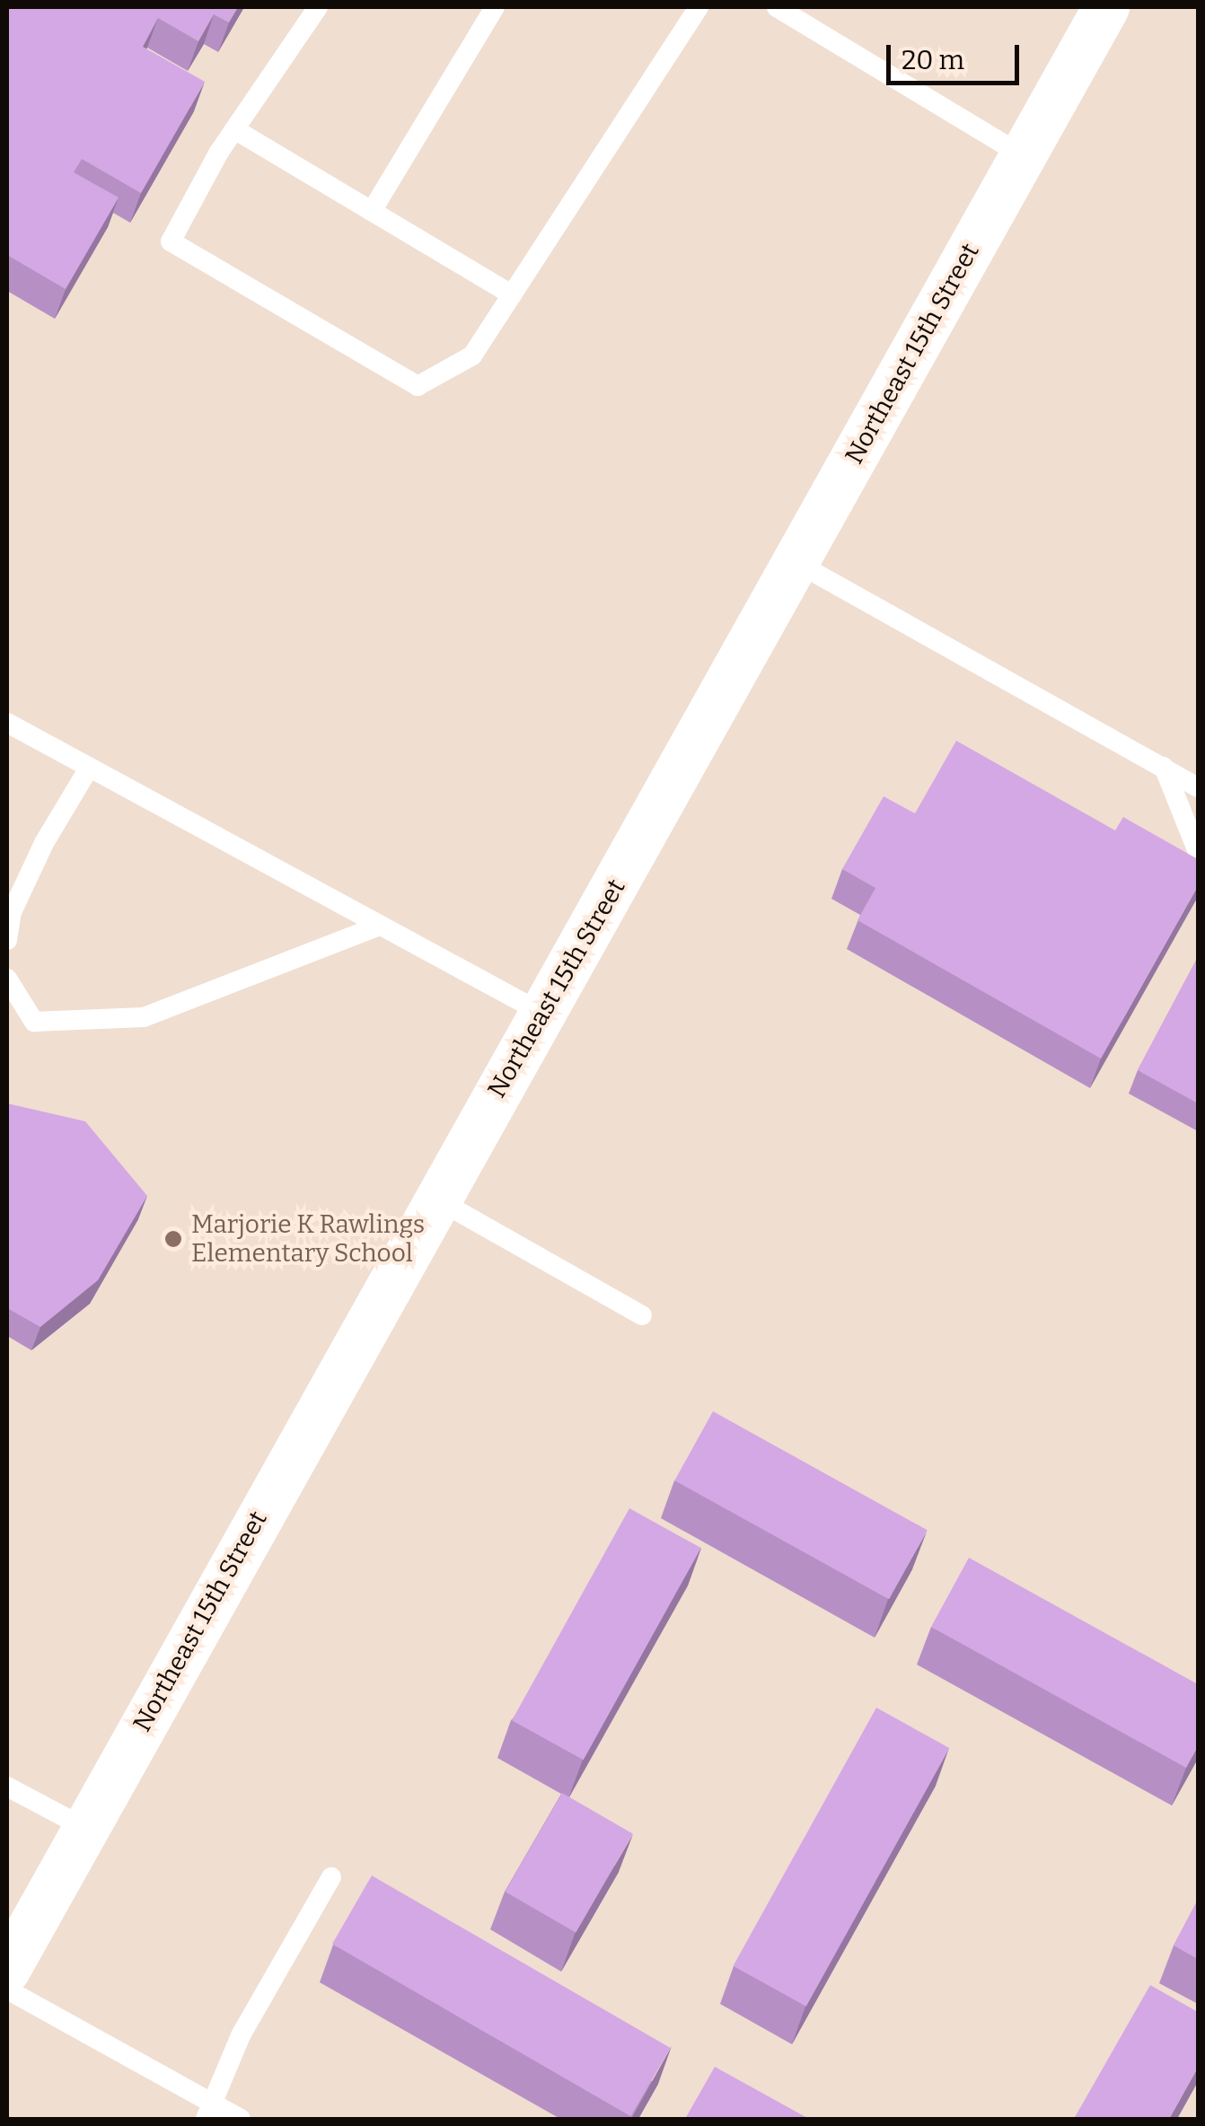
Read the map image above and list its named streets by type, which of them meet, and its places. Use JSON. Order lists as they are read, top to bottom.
{
  "streets": {
    "street": ["Northeast 15th Street"]
  },
  "places": ["Marjorie K Rawlings Elementary School"],
  "scale_bar": "20 m"
}
